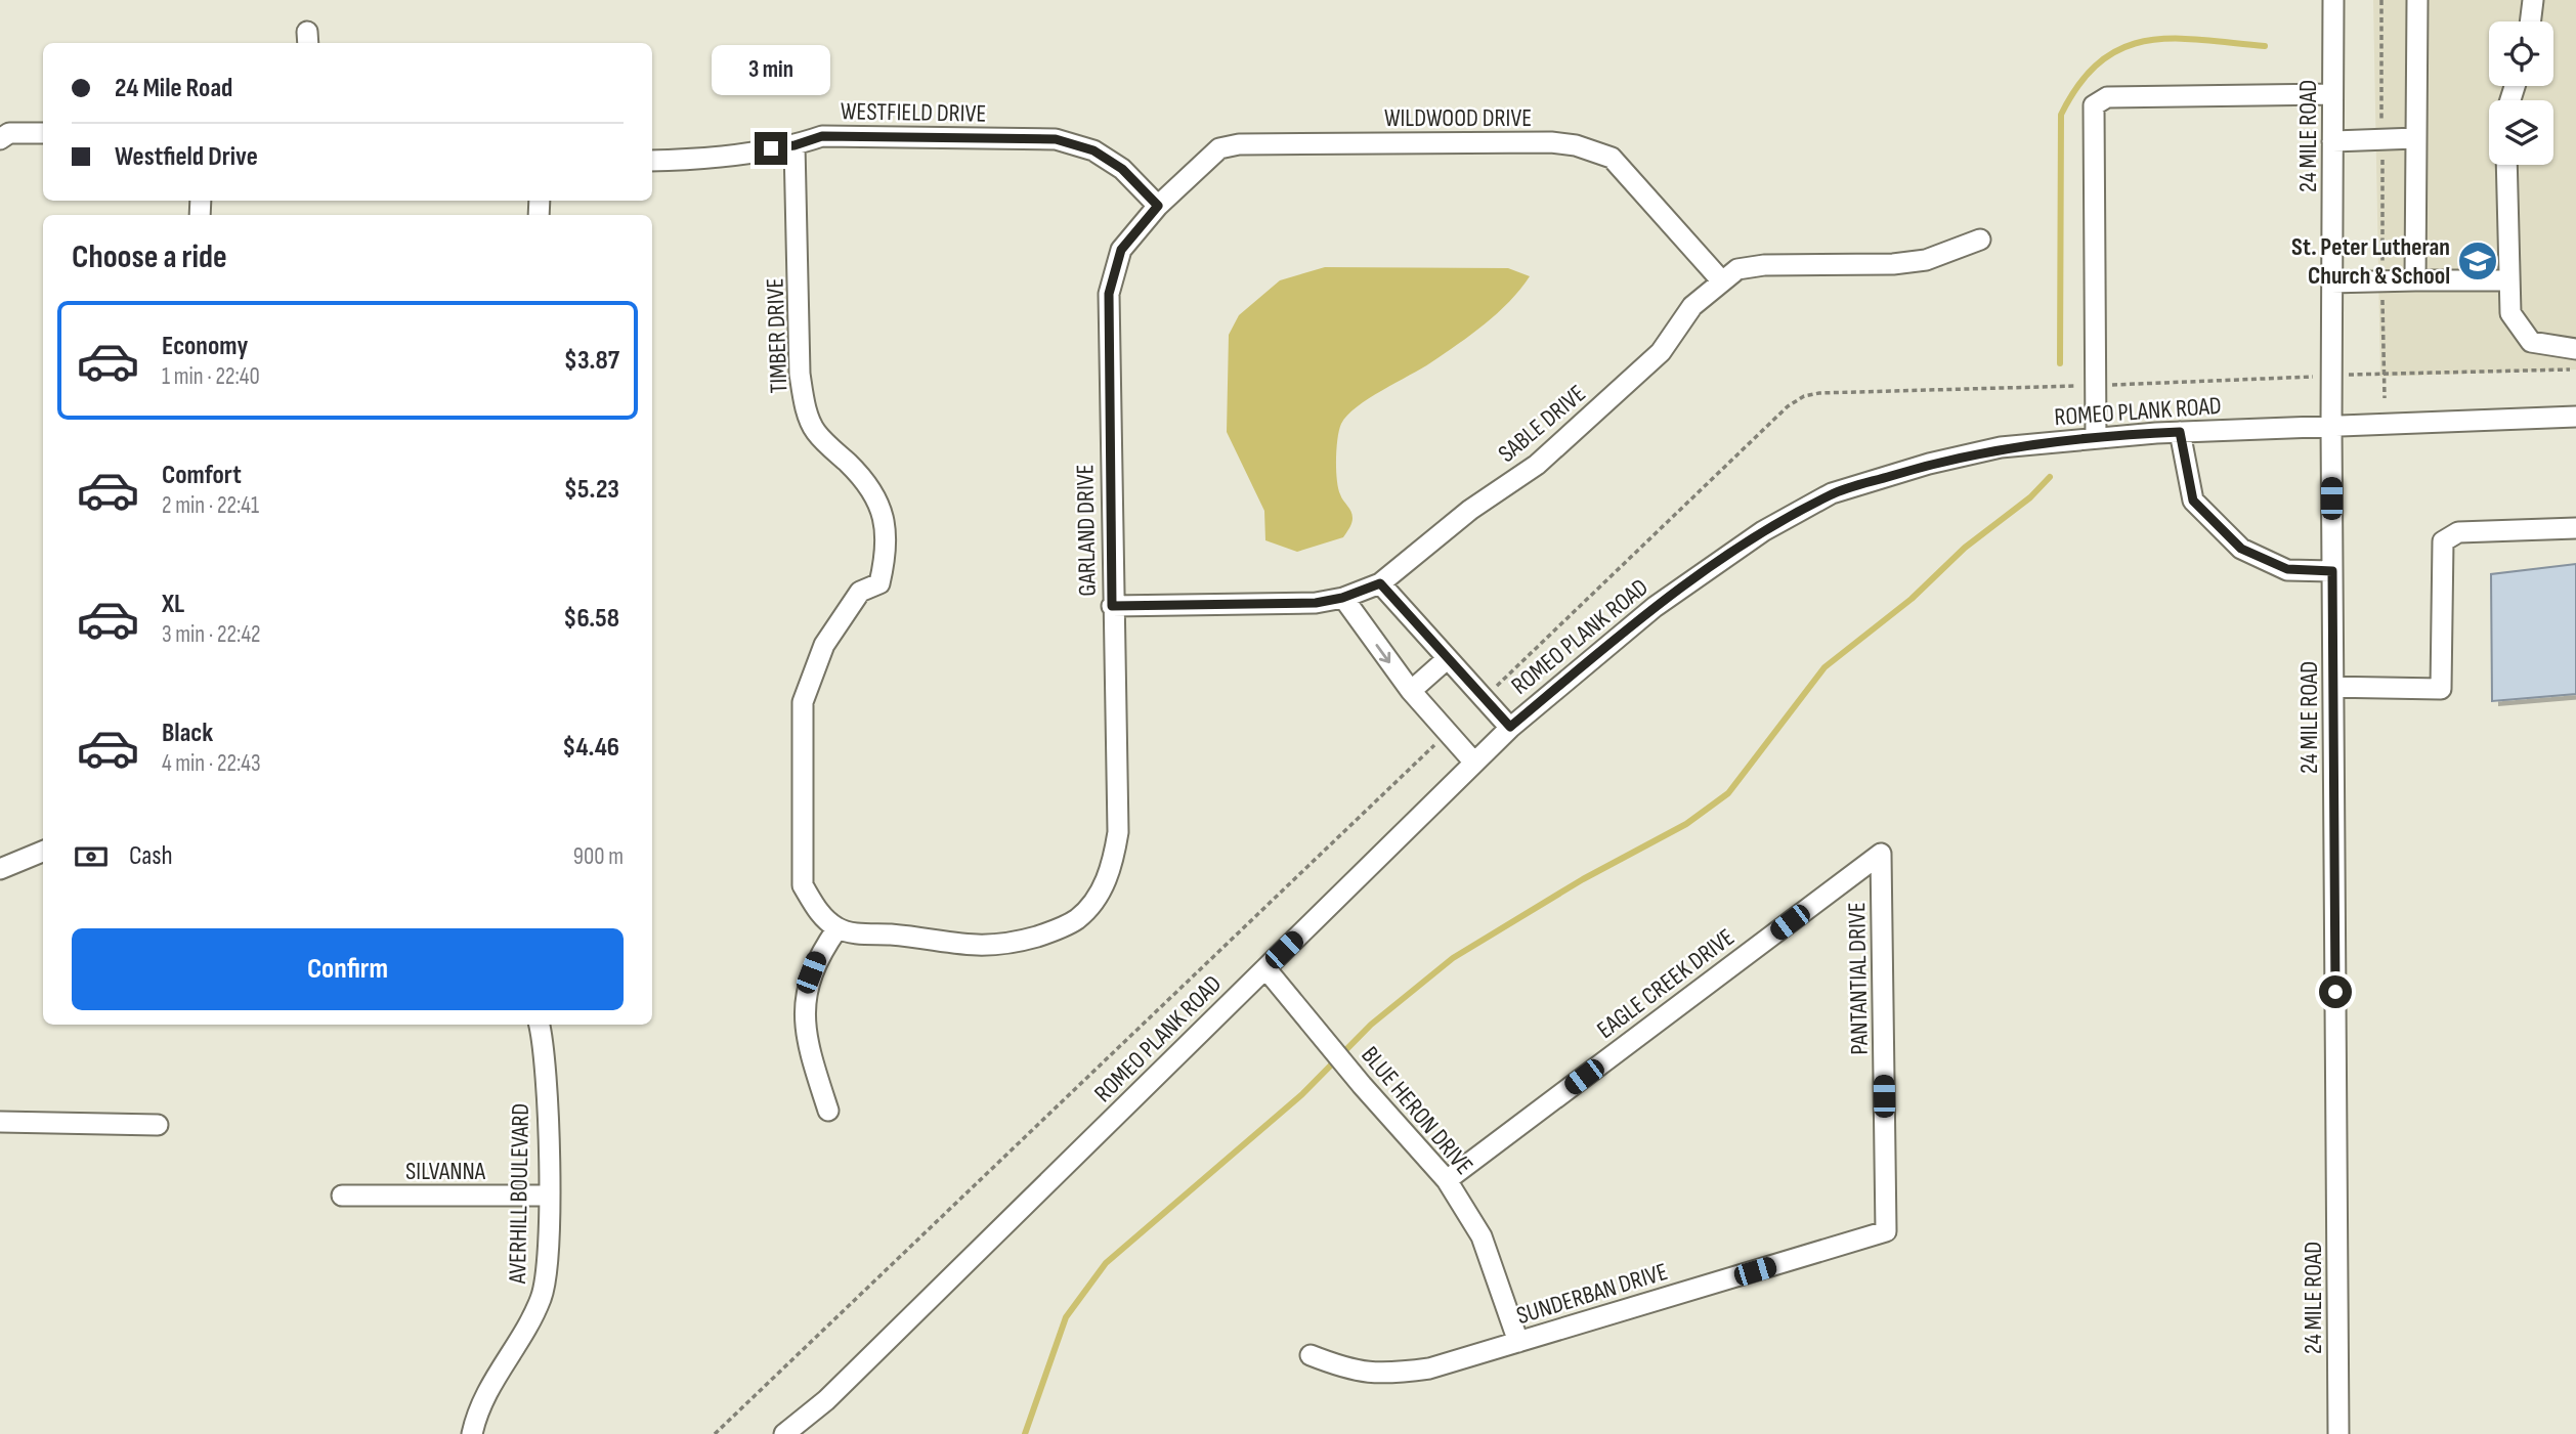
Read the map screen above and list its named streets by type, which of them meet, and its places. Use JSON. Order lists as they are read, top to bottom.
{
  "streets": {
    "street": [
      "WESTFIELD DRIVE",
      "WILDWOOD DRIVE",
      "24 MILE ROAD",
      "TIMBER DRIVE",
      "ROMEO PLANK ROAD",
      "SABLE DRIVE",
      "GARLAND DRIVE",
      "PANTANTIAL DRIVE",
      "EAGLE CREEK DRIVE",
      "BLUE HERON DRIVE",
      "SILVANNA",
      "AVERHILL BOULEVARD",
      "SUNDERBAN DRIVE"
    ]
  },
  "crossings": [
    ["WESTFIELD DRIVE", "WILDWOOD DRIVE"],
    ["WESTFIELD DRIVE", "TIMBER DRIVE"],
    ["WESTFIELD DRIVE", "GARLAND DRIVE"],
    ["WILDWOOD DRIVE", "SABLE DRIVE"],
    ["WILDWOOD DRIVE", "GARLAND DRIVE"],
    ["24 MILE ROAD", "ROMEO PLANK ROAD"],
    ["TIMBER DRIVE", "GARLAND DRIVE"],
    ["ROMEO PLANK ROAD", "BLUE HERON DRIVE"],
    ["SABLE DRIVE", "GARLAND DRIVE"],
    ["PANTANTIAL DRIVE", "EAGLE CREEK DRIVE"],
    ["PANTANTIAL DRIVE", "SUNDERBAN DRIVE"],
    ["EAGLE CREEK DRIVE", "BLUE HERON DRIVE"],
    ["BLUE HERON DRIVE", "SUNDERBAN DRIVE"],
    ["SILVANNA", "AVERHILL BOULEVARD"]
  ],
  "places": {
    "school or university": ["St. Peter Lutheran Church & School"]
  },
  "page": {
    "banner": ["24 Mile Road", "Westfield Drive"],
    "bubble": "3 min",
    "heading": "Choose a ride",
    "list": [
      {
        "name": "Economy",
        "note": "1 min · 22:40",
        "value": "$3.87"
      },
      {
        "name": "Comfort",
        "note": "2 min · 22:41",
        "value": "$5.23"
      },
      {
        "name": "XL",
        "note": "3 min · 22:42",
        "value": "$6.58"
      },
      {
        "name": "Black",
        "note": "4 min · 22:43",
        "value": "$4.46"
      }
    ],
    "pay": ["Cash", "900 m"],
    "buttons": "Confirm"
  }
}
